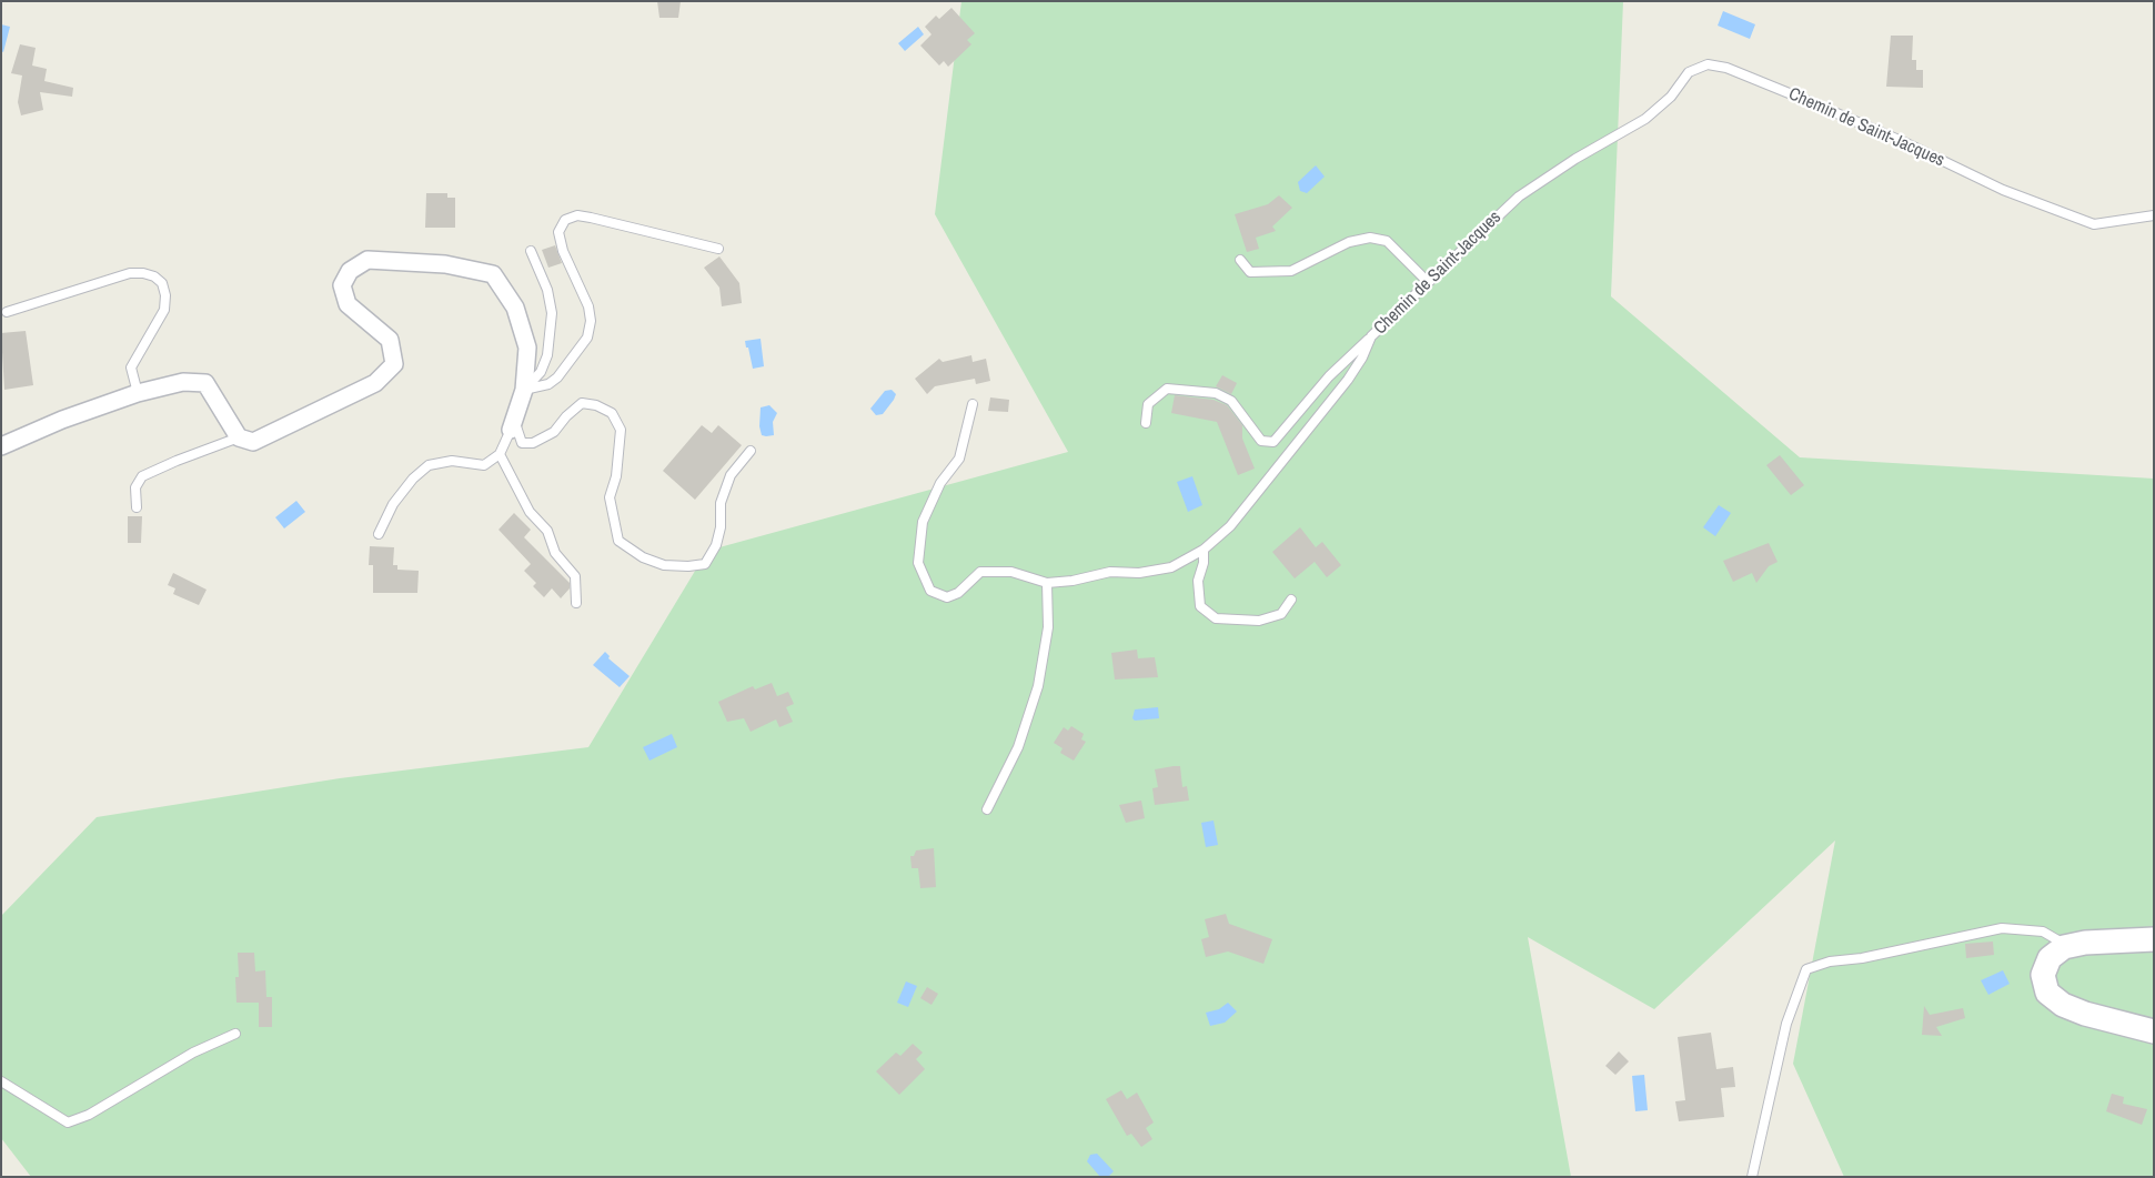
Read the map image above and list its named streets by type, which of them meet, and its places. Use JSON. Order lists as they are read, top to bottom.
{
  "streets": {
    "lane": ["Chemin de Saint-Jacques"]
  }
}
